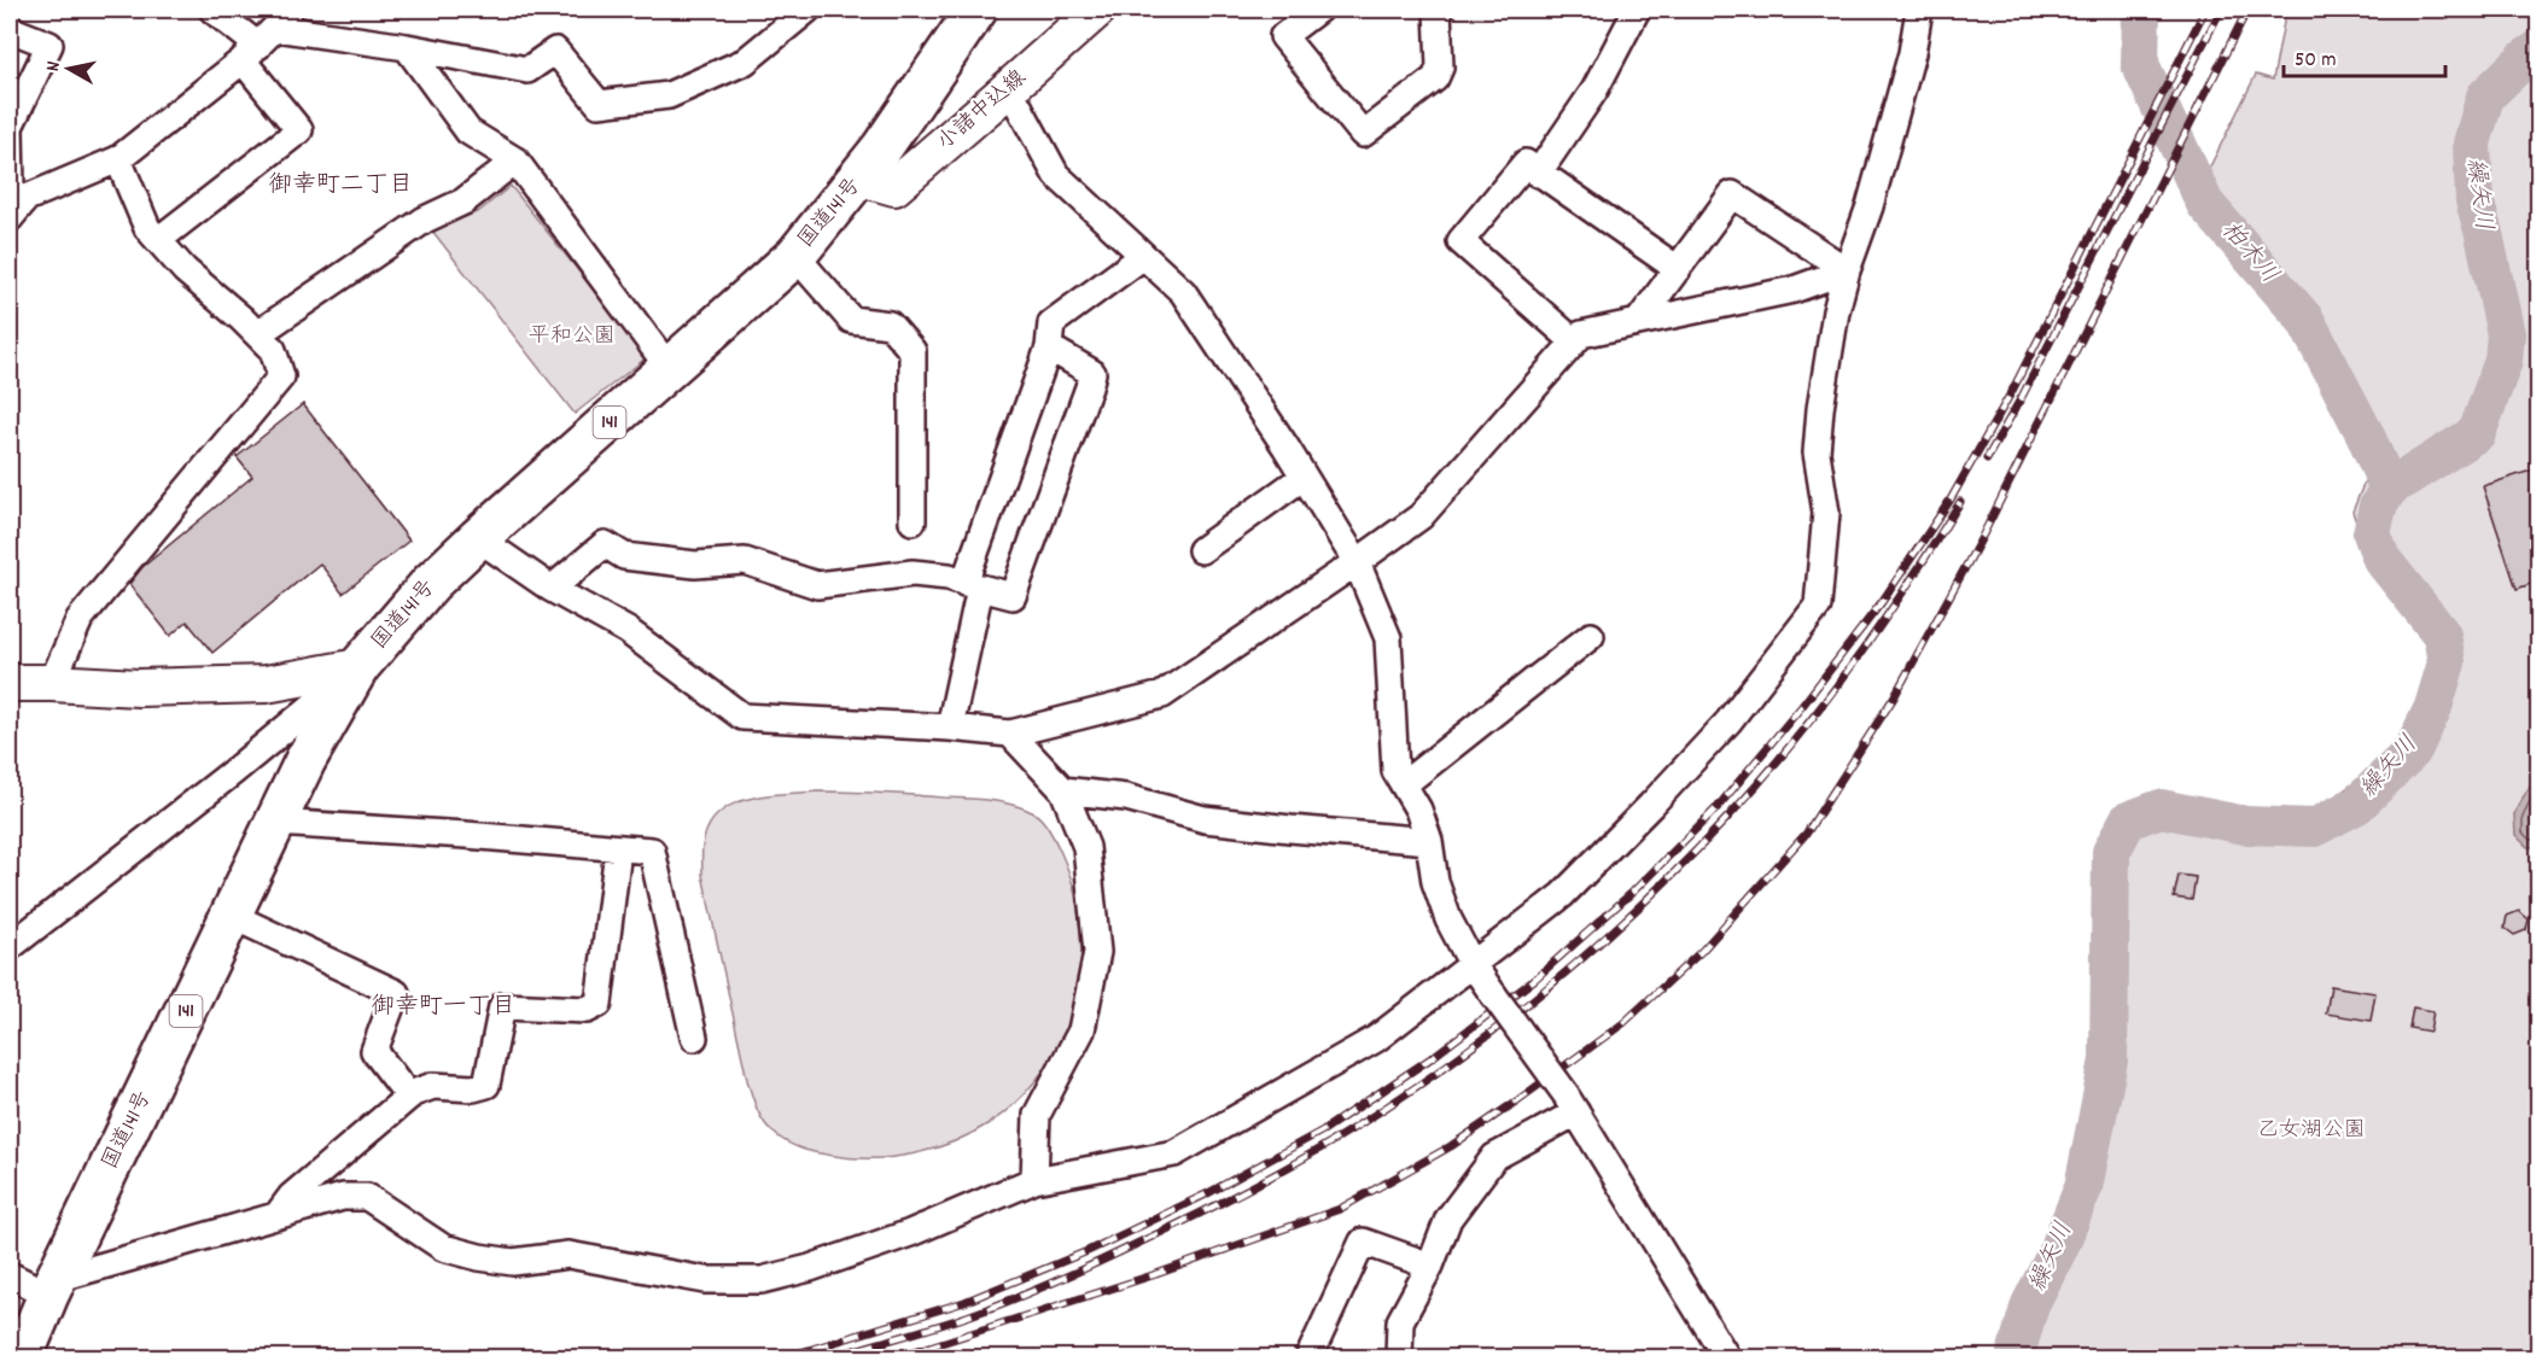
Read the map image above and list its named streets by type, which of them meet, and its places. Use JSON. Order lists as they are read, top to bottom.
{
  "streets": {
    "highway": ["国道141号", "141"],
    "street": ["小諸中込線"]
  },
  "crossings": [
    ["小諸中込線", "国道141号"]
  ],
  "districts": ["御幸町二丁目", "御幸町一丁目"],
  "water": ["繰矢川", "柏木川"],
  "parks": ["平和公園", "乙女湖公園"],
  "scale_bar": "50 m",
  "north": "left"
}
